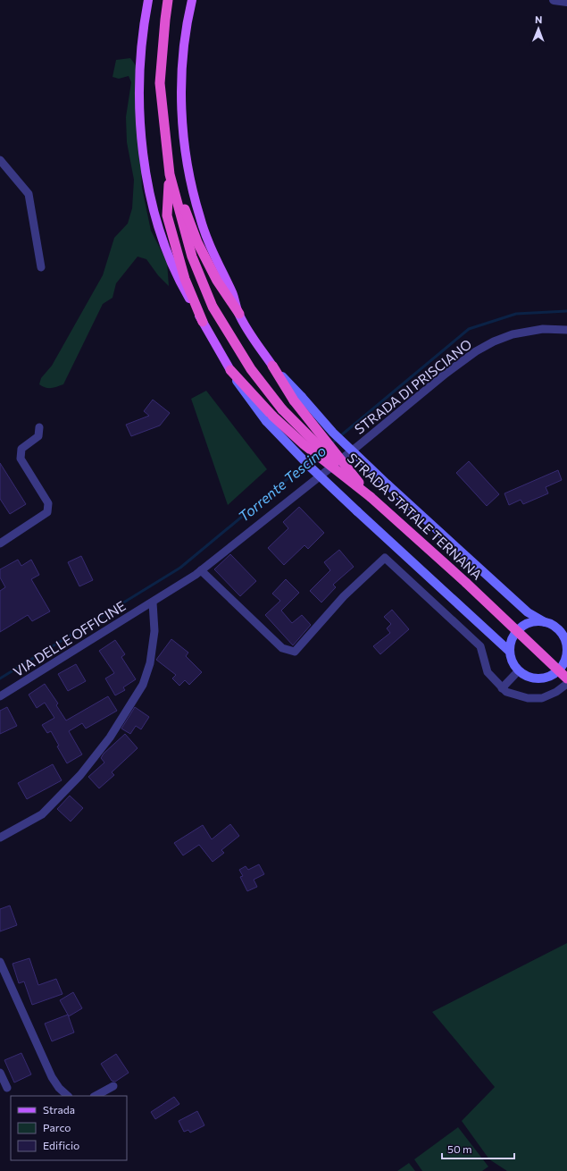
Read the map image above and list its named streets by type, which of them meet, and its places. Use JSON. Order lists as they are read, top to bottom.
{
  "streets": {
    "highway": ["STRADA STATALE TERNANA"],
    "street": ["STRADA DI PRISCIANO", "VIA DELLE OFFICINE"]
  },
  "crossings": [
    ["STRADA DI PRISCIANO", "VIA DELLE OFFICINE"]
  ],
  "water": ["Torrente Tescino"],
  "legend": ["Strada", "Parco", "Edificio"],
  "scale_bar": "50 m",
  "north": "top"
}
